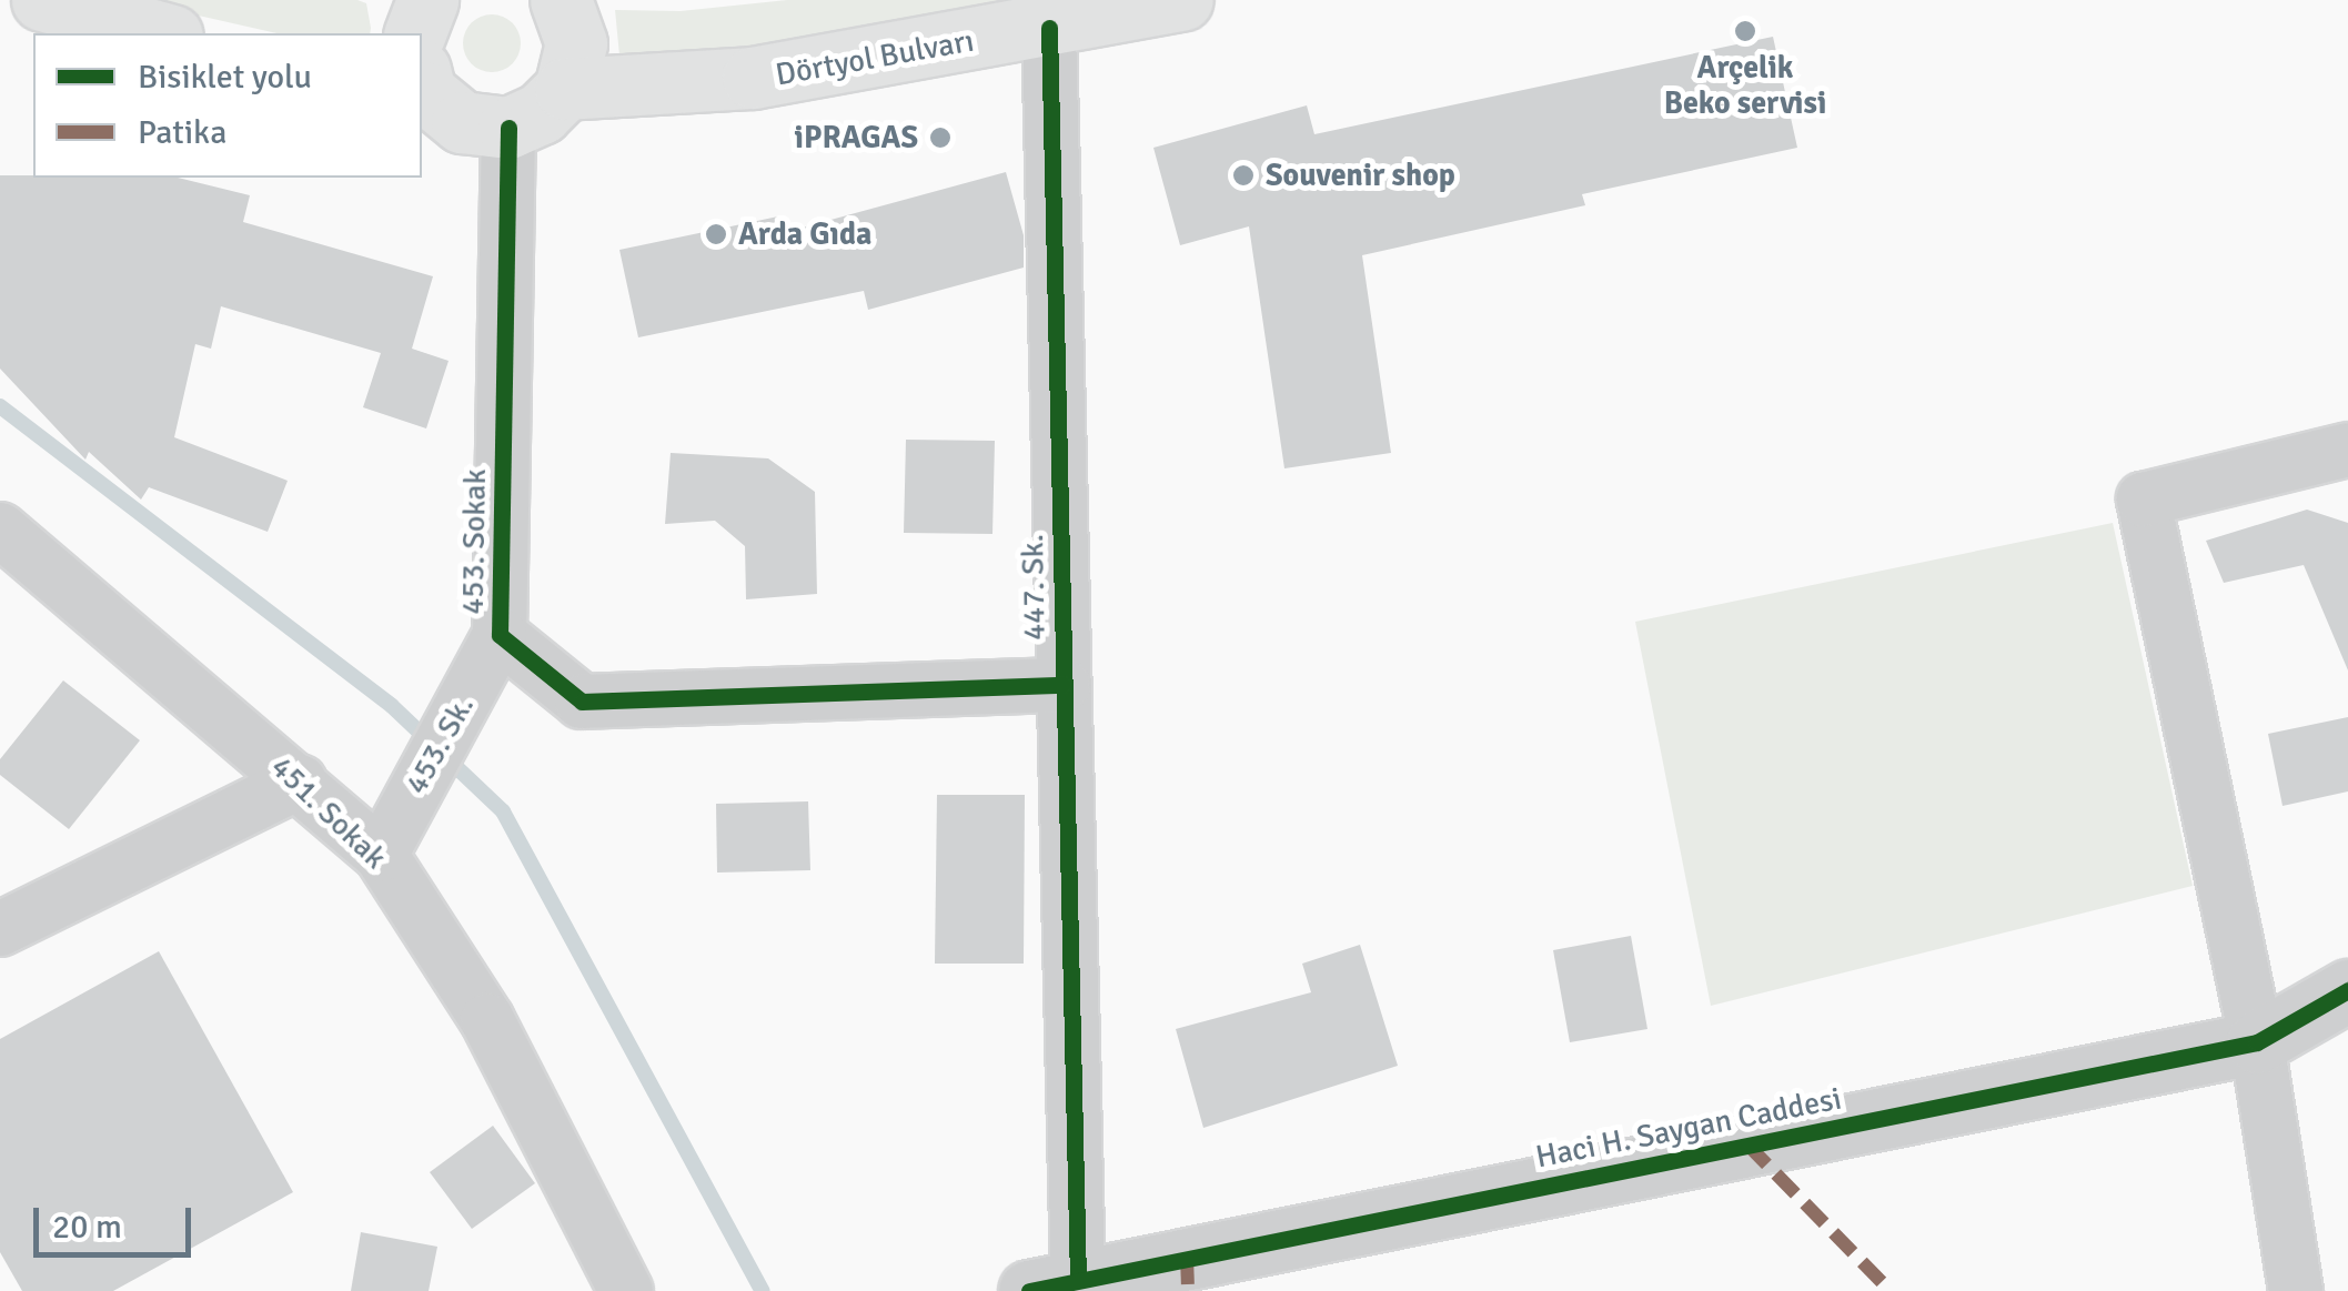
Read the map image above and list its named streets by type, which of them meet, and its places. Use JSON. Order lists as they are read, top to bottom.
{
  "streets": {
    "main road": ["Dörtyol Bulvarı"],
    "street": [
      "453. Sokak",
      "447. Sk.",
      "453. Sk.",
      "451. Sokak",
      "Haci H. Saygan Caddesi"
    ]
  },
  "crossings": [
    ["Dörtyol Bulvarı", "447. Sk."],
    ["453. Sokak", "447. Sk."],
    ["453. Sokak", "453. Sk."],
    ["447. Sk.", "Haci H. Saygan Caddesi"],
    ["453. Sk.", "451. Sokak"]
  ],
  "places": [
    "Arçelik Beko servisi",
    "iPRAGAS",
    "Souvenir shop",
    "Arda Gıda"
  ],
  "legend": ["Bisiklet yolu", "Patika"],
  "scale_bar": "20 m"
}
